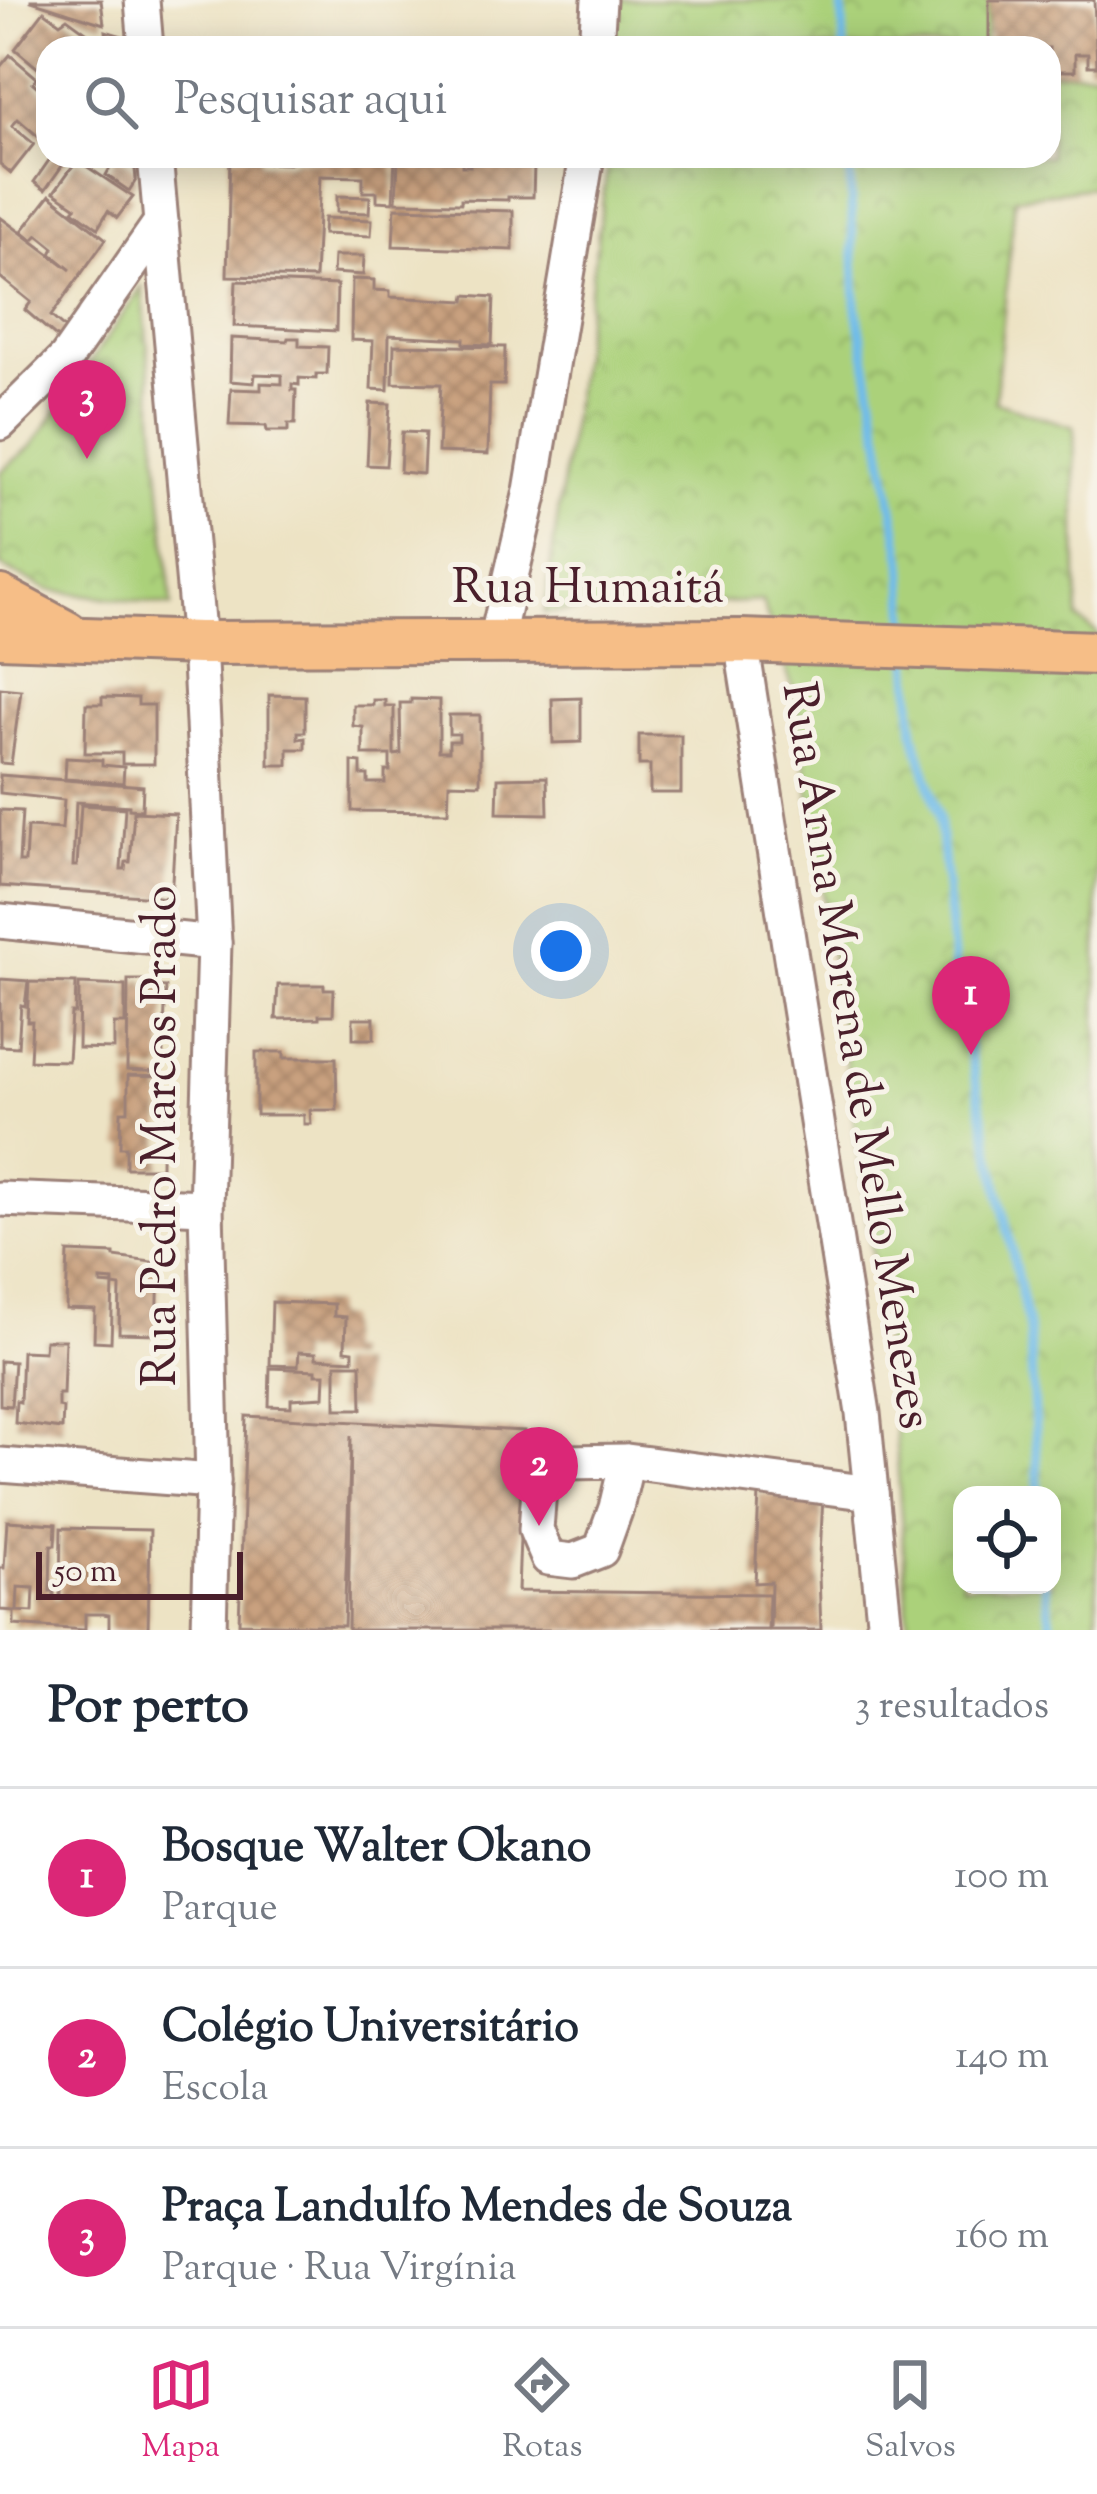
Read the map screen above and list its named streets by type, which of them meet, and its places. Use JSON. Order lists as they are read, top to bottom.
{
  "streets": {
    "main road": ["Rua Humaitá"],
    "street": ["Rua Anna Morena de Mello Menezes", "Rua Pedro Marcos Prado"]
  },
  "crossings": [
    ["Rua Humaitá", "Rua Anna Morena de Mello Menezes"],
    ["Rua Humaitá", "Rua Pedro Marcos Prado"]
  ],
  "scale_bar": "50 m",
  "page": {
    "search": "Pesquisar aqui",
    "pins": ["3", "1", "2"],
    "scale": "50 m",
    "heading": ["Por perto", "3 resultados"],
    "list": [
      {
        "mark": "1",
        "name": "Bosque Walter Okano",
        "note": "Parque",
        "value": "100 m"
      },
      {
        "mark": "2",
        "name": "Colégio Universitário",
        "note": "Escola",
        "value": "140 m"
      },
      {
        "mark": "3",
        "name": "Praça Landulfo Mendes de Souza",
        "note": "Parque · Rua Virgínia",
        "value": "160 m"
      }
    ],
    "nav": ["Mapa", "Rotas", "Salvos"]
  }
}
